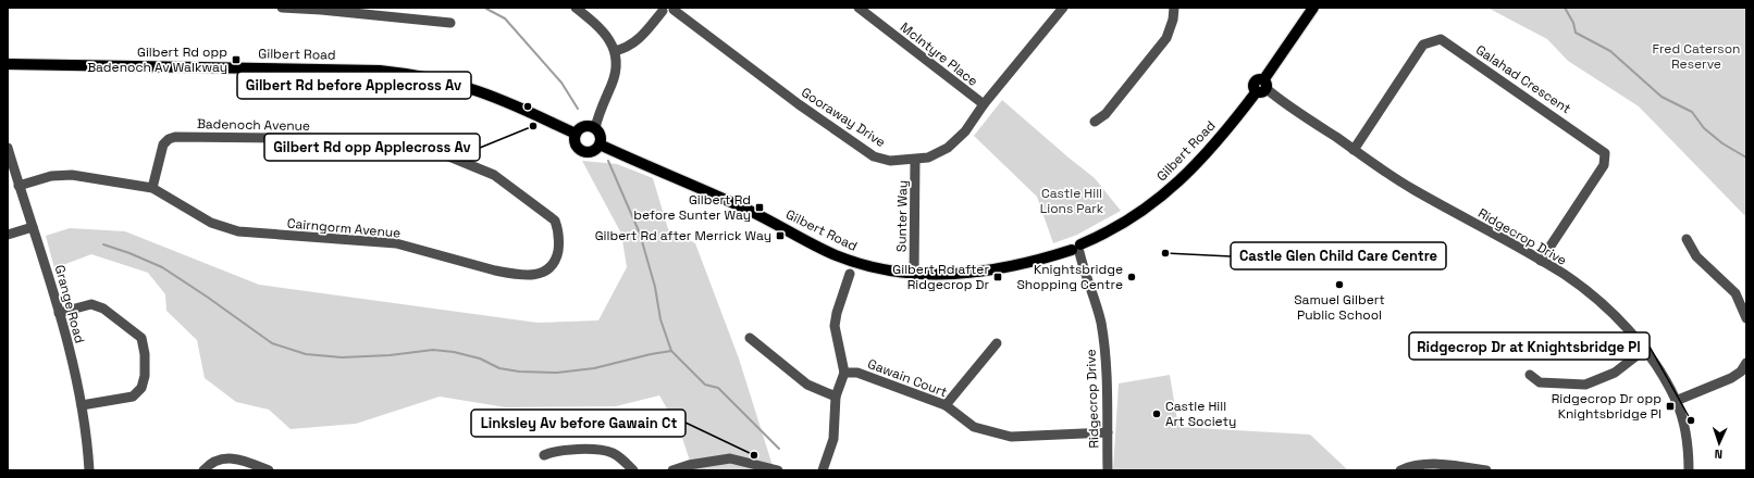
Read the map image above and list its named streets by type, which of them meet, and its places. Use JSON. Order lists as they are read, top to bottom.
{
  "streets": {
    "main road": ["Gilbert Road"],
    "street": [
      "McIntyre Place",
      "Galahad Crescent",
      "Gooraway Drive",
      "Badenoch Avenue",
      "Sunter Way",
      "Cairngorm Avenue",
      "Ridgecrop Drive",
      "Grange Road",
      "Gawain Court"
    ]
  },
  "crossings": [
    ["Gilbert Road", "Sunter Way"],
    ["Gilbert Road", "Ridgecrop Drive"],
    ["McIntyre Place", "Gooraway Drive"],
    ["Galahad Crescent", "Ridgecrop Drive"],
    ["Gooraway Drive", "Sunter Way"],
    ["Badenoch Avenue", "Cairngorm Avenue"],
    ["Cairngorm Avenue", "Grange Road"],
    ["Ridgecrop Drive", "Gawain Court"]
  ],
  "parks": ["Fred Caterson Reserve", "Castle Hill Lions Park"],
  "places": {
    "transit": [
      "Gilbert Rd opp Badenoch Av Walkway",
      "Gilbert Rd before Sunter Way",
      "Gilbert Rd after Merrick Way",
      "Gilbert Rd after Ridgecrop Dr",
      "Ridgecrop Dr opp Knightsbridge Pl"
    ],
    "other": [
      "Gilbert Rd before Applecross Av",
      "Gilbert Rd opp Applecross Av",
      "Castle Glen Child Care Centre",
      "Knightsbridge Shopping Centre",
      "Samuel Gilbert Public School",
      "Castle Hill Art Society",
      "Ridgecrop Dr at Knightsbridge Pl",
      "Linksley Av before Gawain Ct"
    ]
  },
  "north": "bottom"
}
